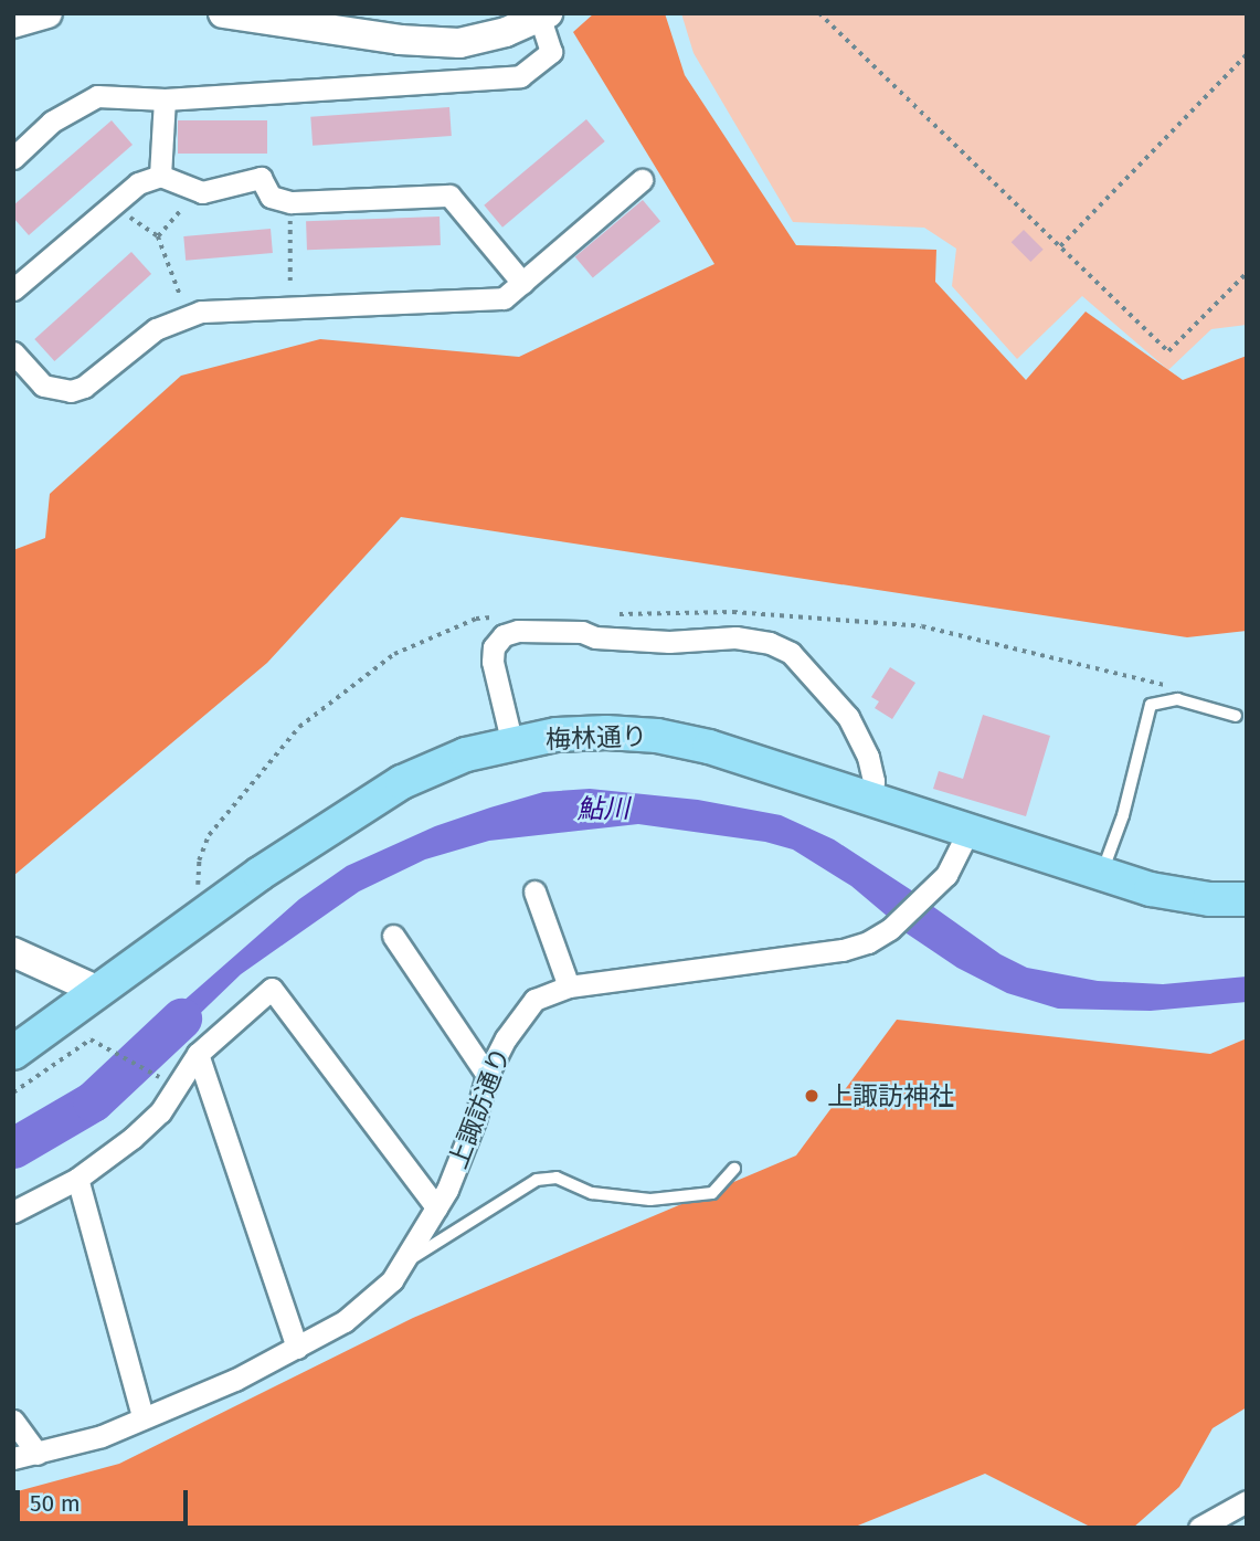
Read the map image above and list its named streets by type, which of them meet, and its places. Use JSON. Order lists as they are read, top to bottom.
{
  "streets": {
    "main road": ["梅林通り"],
    "street": ["上諏訪通り"]
  },
  "crossings": [
    ["梅林通り", "上諏訪通り"]
  ],
  "water": ["鮎川"],
  "places": ["上諏訪神社"],
  "scale_bar": "50 m"
}
